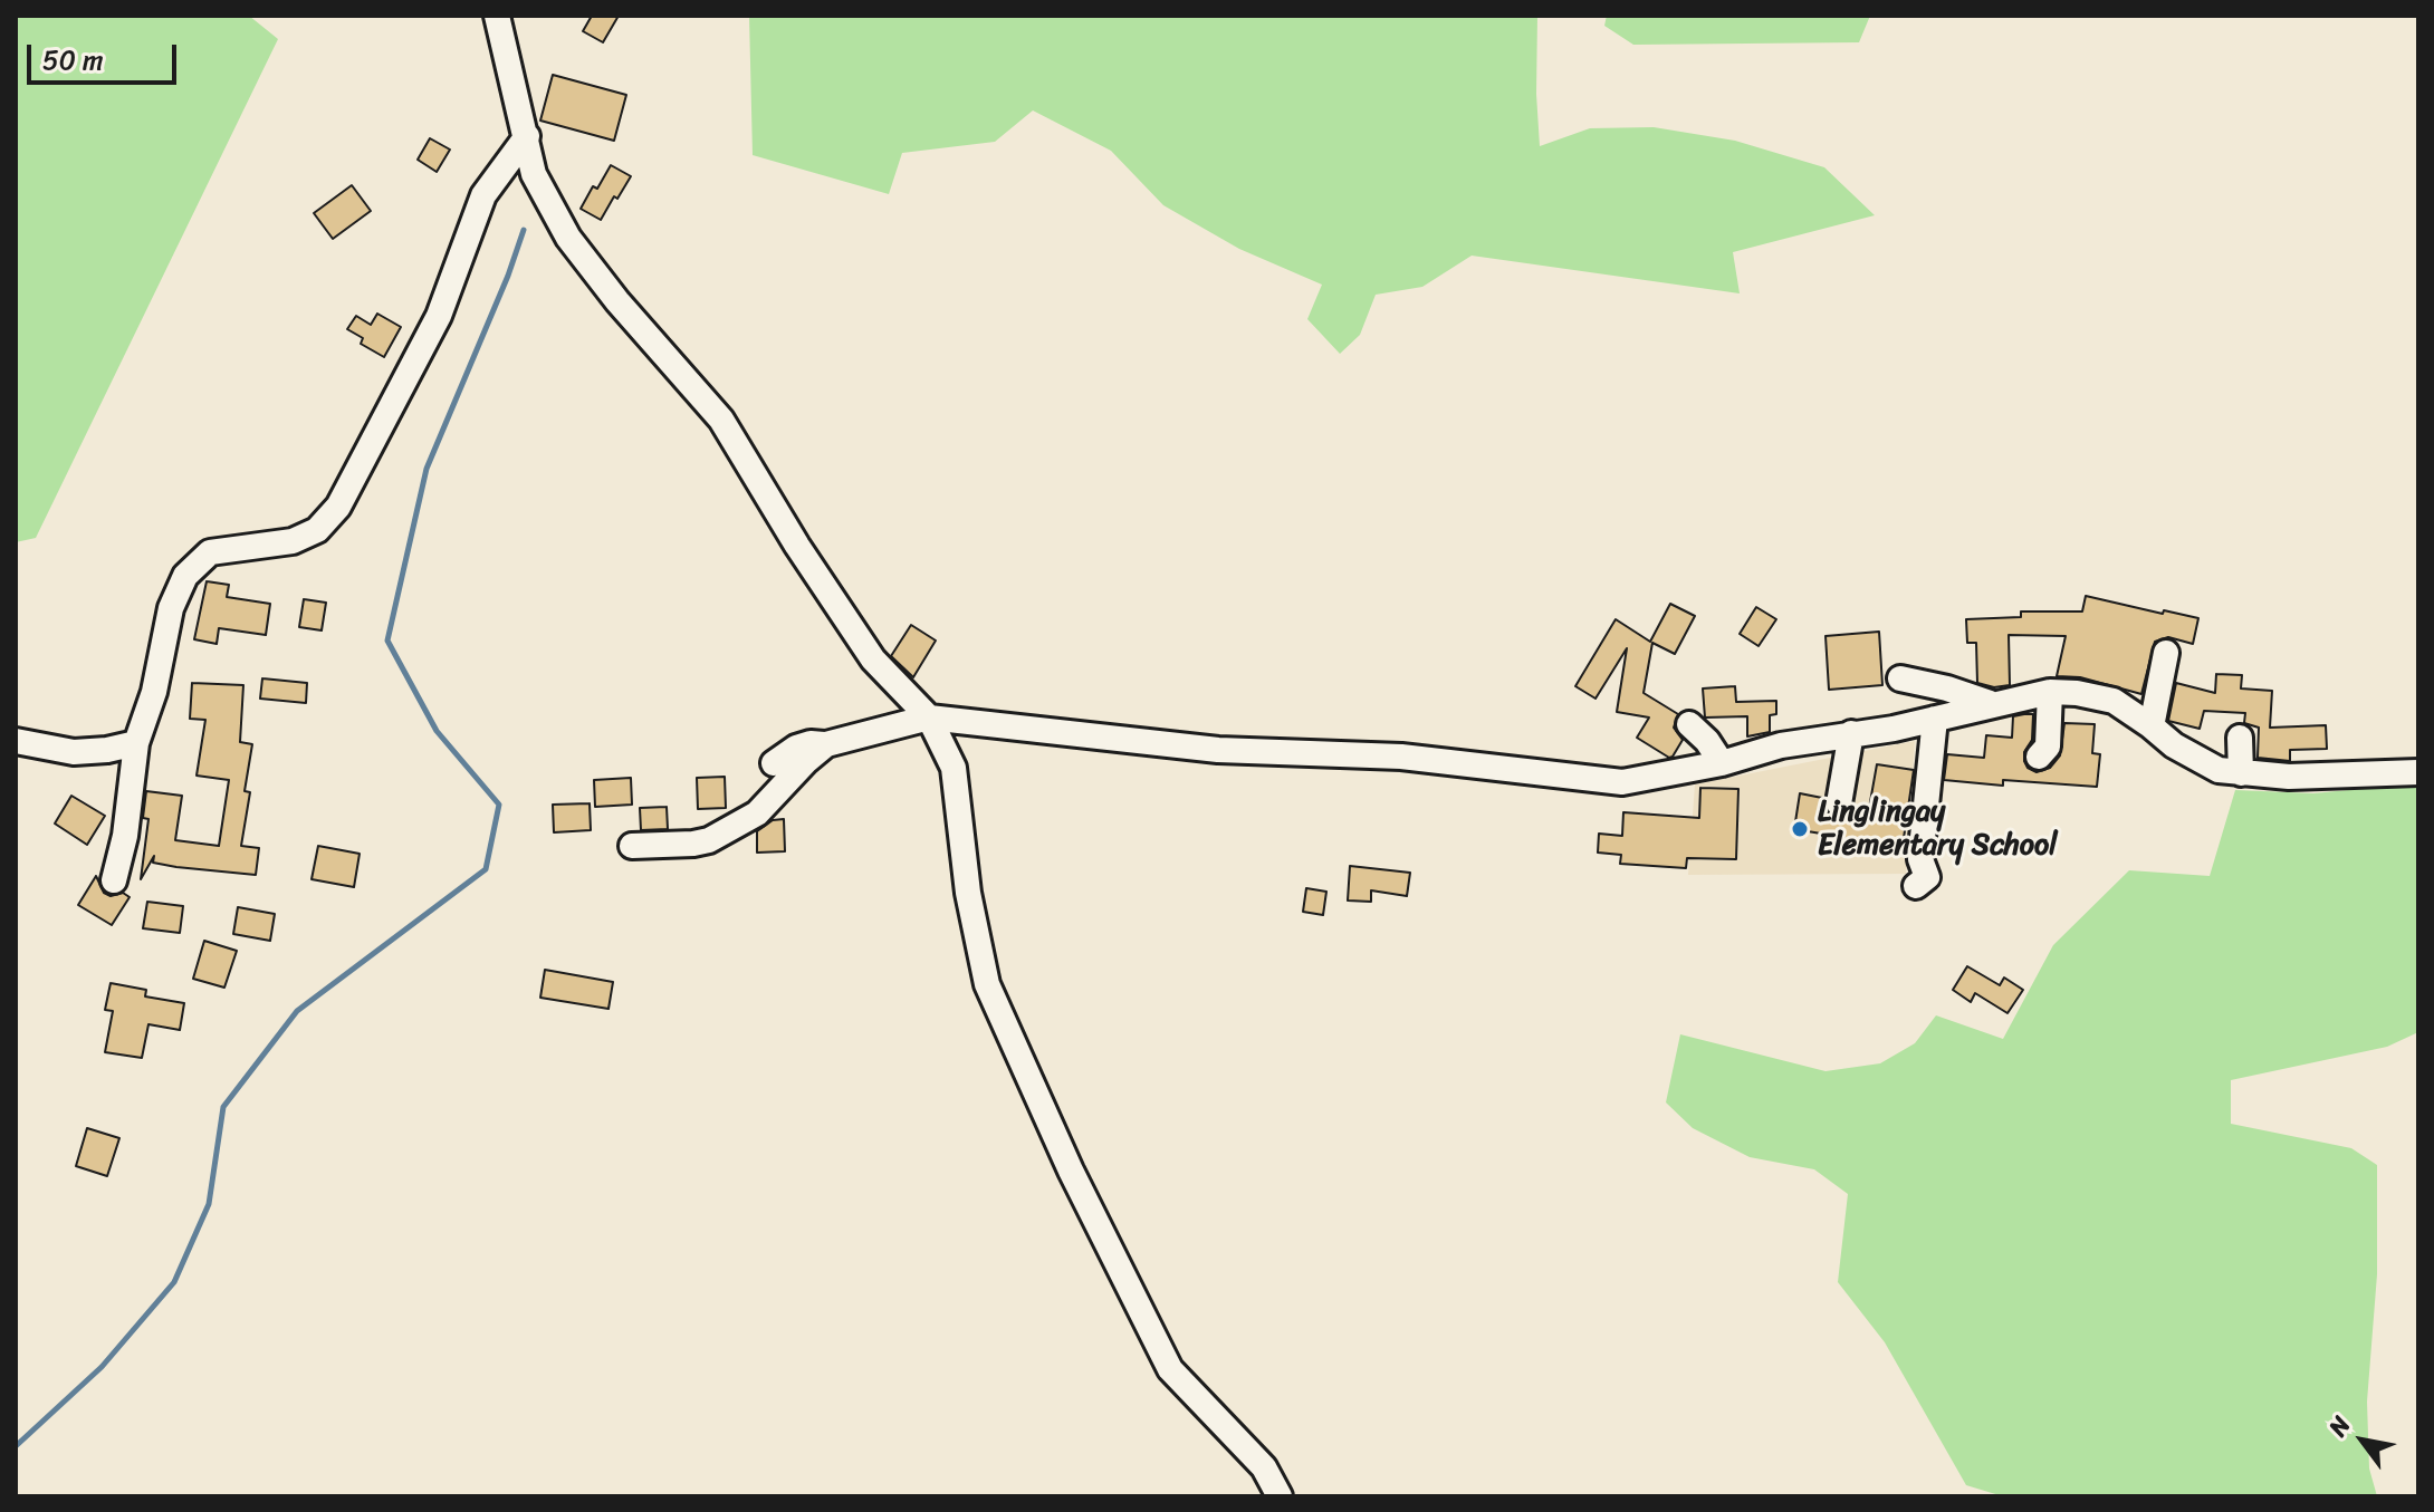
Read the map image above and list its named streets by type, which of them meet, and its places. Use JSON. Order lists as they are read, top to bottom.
{
  "places": ["Linglingay Elementary School"],
  "scale_bar": "50 m",
  "north": "top left"
}
